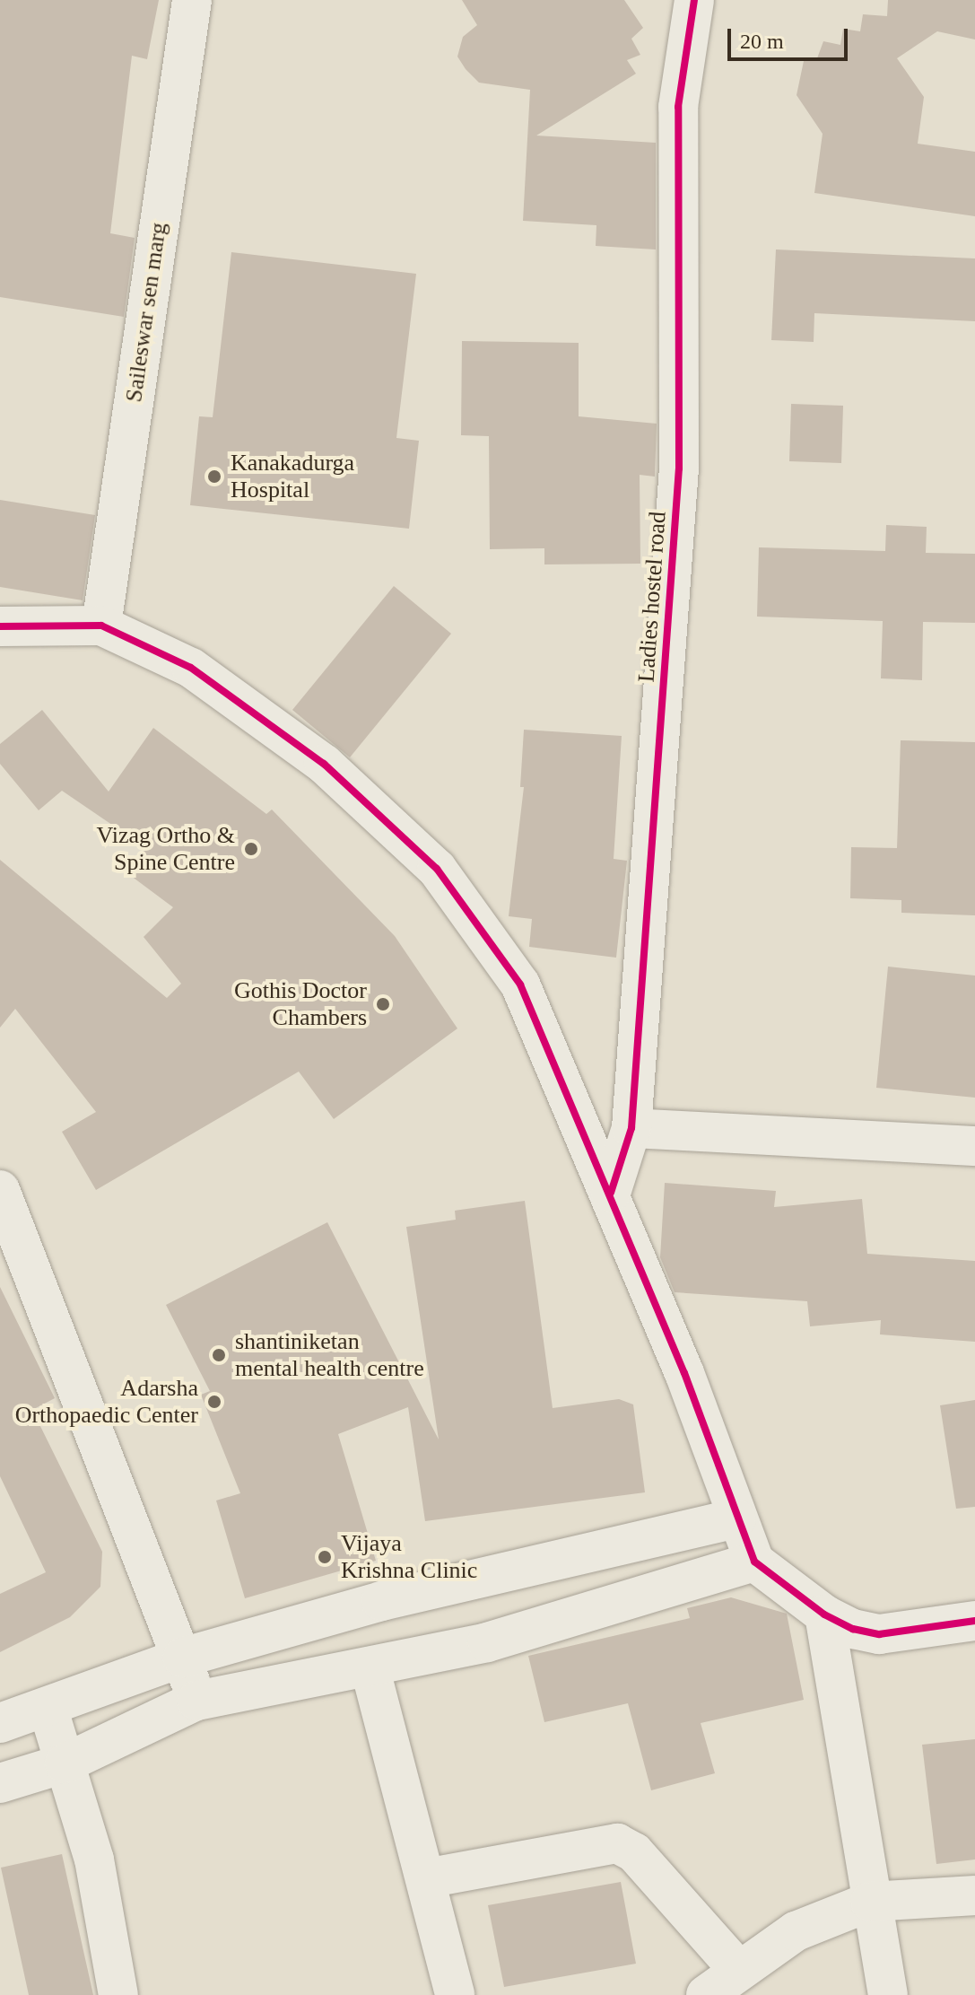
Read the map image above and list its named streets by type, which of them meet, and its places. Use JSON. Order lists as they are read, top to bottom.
{
  "streets": {
    "street": ["Saileswar sen marg", "Ladies hostel road"]
  },
  "places": [
    "Kanakadurga Hospital",
    "Vizag Ortho & Spine Centre",
    "Gothis Doctor Chambers",
    "shantiniketan mental health centre",
    "Adarsha Orthopaedic Center",
    "Vijaya Krishna Clinic"
  ],
  "scale_bar": "20 m"
}
